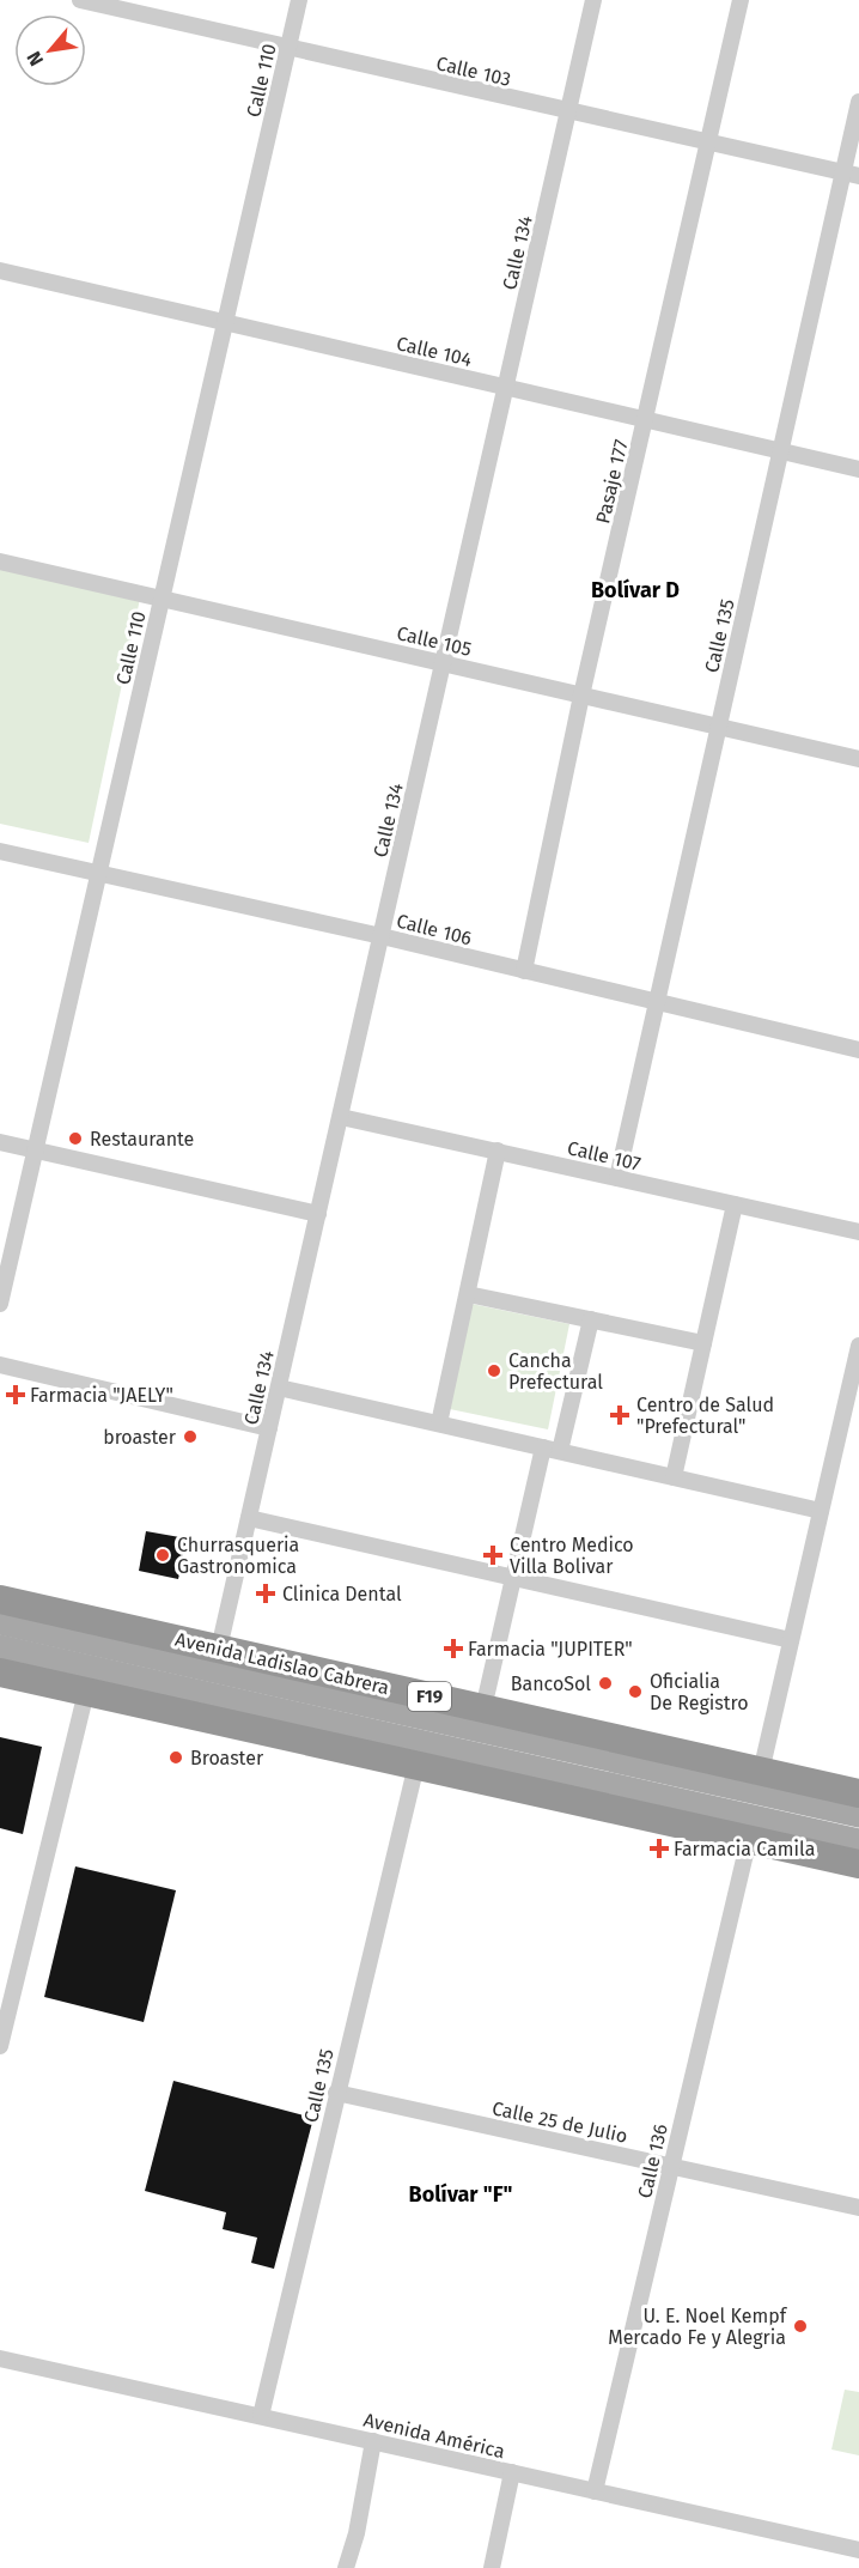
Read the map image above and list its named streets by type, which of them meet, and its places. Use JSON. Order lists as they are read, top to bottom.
{
  "streets": {
    "highway": ["Avenida Ladislao Cabrera", "F19"],
    "street": [
      "Calle 103",
      "Calle 110",
      "Calle 134",
      "Calle 104",
      "Pasaje 177",
      "Calle 135",
      "Calle 105",
      "Calle 106",
      "Calle 107",
      "Calle 25 de Julio",
      "Calle 136",
      "Avenida América"
    ]
  },
  "crossings": [
    ["Calle 103", "Calle 110"],
    ["Calle 103", "Calle 134"],
    ["Calle 103", "Pasaje 177"],
    ["Calle 103", "Calle 135"],
    ["Calle 110", "Calle 104"],
    ["Calle 110", "Calle 105"],
    ["Calle 110", "Calle 106"],
    ["Calle 134", "Calle 104"],
    ["Calle 134", "Calle 105"],
    ["Calle 134", "Calle 106"],
    ["Calle 134", "Calle 107"],
    ["Calle 134", "Avenida Ladislao Cabrera"],
    ["Calle 104", "Pasaje 177"],
    ["Calle 104", "Calle 135"],
    ["Pasaje 177", "Calle 105"],
    ["Pasaje 177", "Calle 106"],
    ["Calle 135", "Calle 105"],
    ["Calle 135", "Calle 106"],
    ["Calle 135", "Calle 107"],
    ["Calle 135", "Calle 25 de Julio"],
    ["Calle 135", "Avenida América"],
    ["Calle 25 de Julio", "Calle 136"],
    ["Calle 136", "Avenida América"]
  ],
  "districts": ["Bolívar D", "Bolívar \"F\""],
  "places": {
    "other": [
      "Restaurante",
      "Cancha Prefectural",
      "broaster",
      "Churrasqueria Gastronomica",
      "BancoSol",
      "Oficialia De Registro",
      "Broaster",
      "U. E. Noel Kempf Mercado Fe y Alegria"
    ],
    "health": [
      "Farmacia \"JAELY\"",
      "Centro de Salud \"Prefectural\"",
      "Centro Medico Villa Bolivar",
      "Clinica Dental",
      "Farmacia \"JUPITER\"",
      "Farmacia Camila"
    ]
  },
  "north": "bottom left"
}
